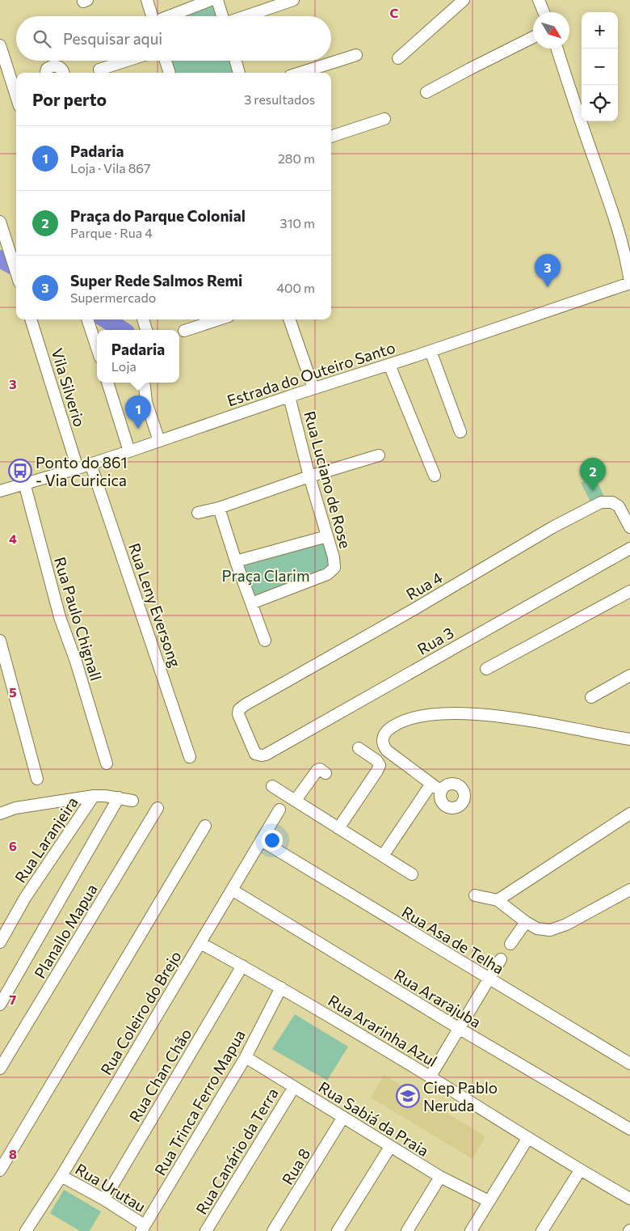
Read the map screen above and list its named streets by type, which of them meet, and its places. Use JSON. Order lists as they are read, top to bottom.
{
  "streets": {
    "street": [
      "Estrada do Outeiro Santo",
      "Vila Silverio",
      "Rua Luciano de Rose",
      "Rua 4",
      "Rua Leny Eversong",
      "Rua Paulo Chignall",
      "Rua 3",
      "Rua Laranjeira",
      "Planallo Mapua",
      "Rua Asa de Telha",
      "Rua Ararajuba",
      "Rua Coleiro do Brejo",
      "Rua Ararinha Azul",
      "Rua Chan Chão",
      "Rua Trinca Ferro Mapua",
      "Rua Sabiá da Praia",
      "Rua Canário da Terra",
      "Rua 8",
      "Rua Urutau"
    ]
  },
  "crossings": [
    ["Estrada do Outeiro Santo", "Vila Silverio"],
    ["Estrada do Outeiro Santo", "Rua Luciano de Rose"],
    ["Estrada do Outeiro Santo", "Rua Leny Eversong"],
    ["Estrada do Outeiro Santo", "Rua Paulo Chignall"],
    ["Rua 4", "Rua 3"],
    ["Rua Asa de Telha", "Rua Coleiro do Brejo"],
    ["Rua Ararajuba", "Rua Coleiro do Brejo"],
    ["Rua Coleiro do Brejo", "Rua Ararinha Azul"],
    ["Rua Coleiro do Brejo", "Rua Urutau"],
    ["Rua Ararinha Azul", "Rua Chan Chão"],
    ["Rua Ararinha Azul", "Rua Trinca Ferro Mapua"],
    ["Rua Chan Chão", "Rua Urutau"],
    ["Rua Trinca Ferro Mapua", "Rua Sabiá da Praia"],
    ["Rua Trinca Ferro Mapua", "Rua Urutau"],
    ["Rua Sabiá da Praia", "Rua Canário da Terra"],
    ["Rua Sabiá da Praia", "Rua 8"]
  ],
  "parks": ["Praça Clarim"],
  "places": {
    "bus stop": ["Ponto do 861 - Via Curicica"],
    "school or university": ["Ciep Pablo Neruda"]
  },
  "north": "bottom right",
  "page": {
    "map_buttons": ["+", "−"],
    "search": "Pesquisar aqui",
    "heading": ["Por perto", "3 resultados"],
    "list": [
      {
        "mark": "1",
        "name": "Padaria",
        "note": "Loja · Vila 867",
        "value": "280 m"
      },
      {
        "mark": "2",
        "name": "Praça do Parque Colonial",
        "note": "Parque · Rua 4",
        "value": "310 m"
      },
      {
        "mark": "3",
        "name": "Super Rede Salmos Remi",
        "note": "Supermercado",
        "value": "400 m"
      }
    ],
    "pins": ["3", "1", "2"],
    "popup": ["Padaria", "Loja"]
  },
  "grid": {
    "columns": ["C"],
    "rows": [
      "3",
      "4",
      "5",
      "6",
      "7",
      "8"
    ]
  }
}
